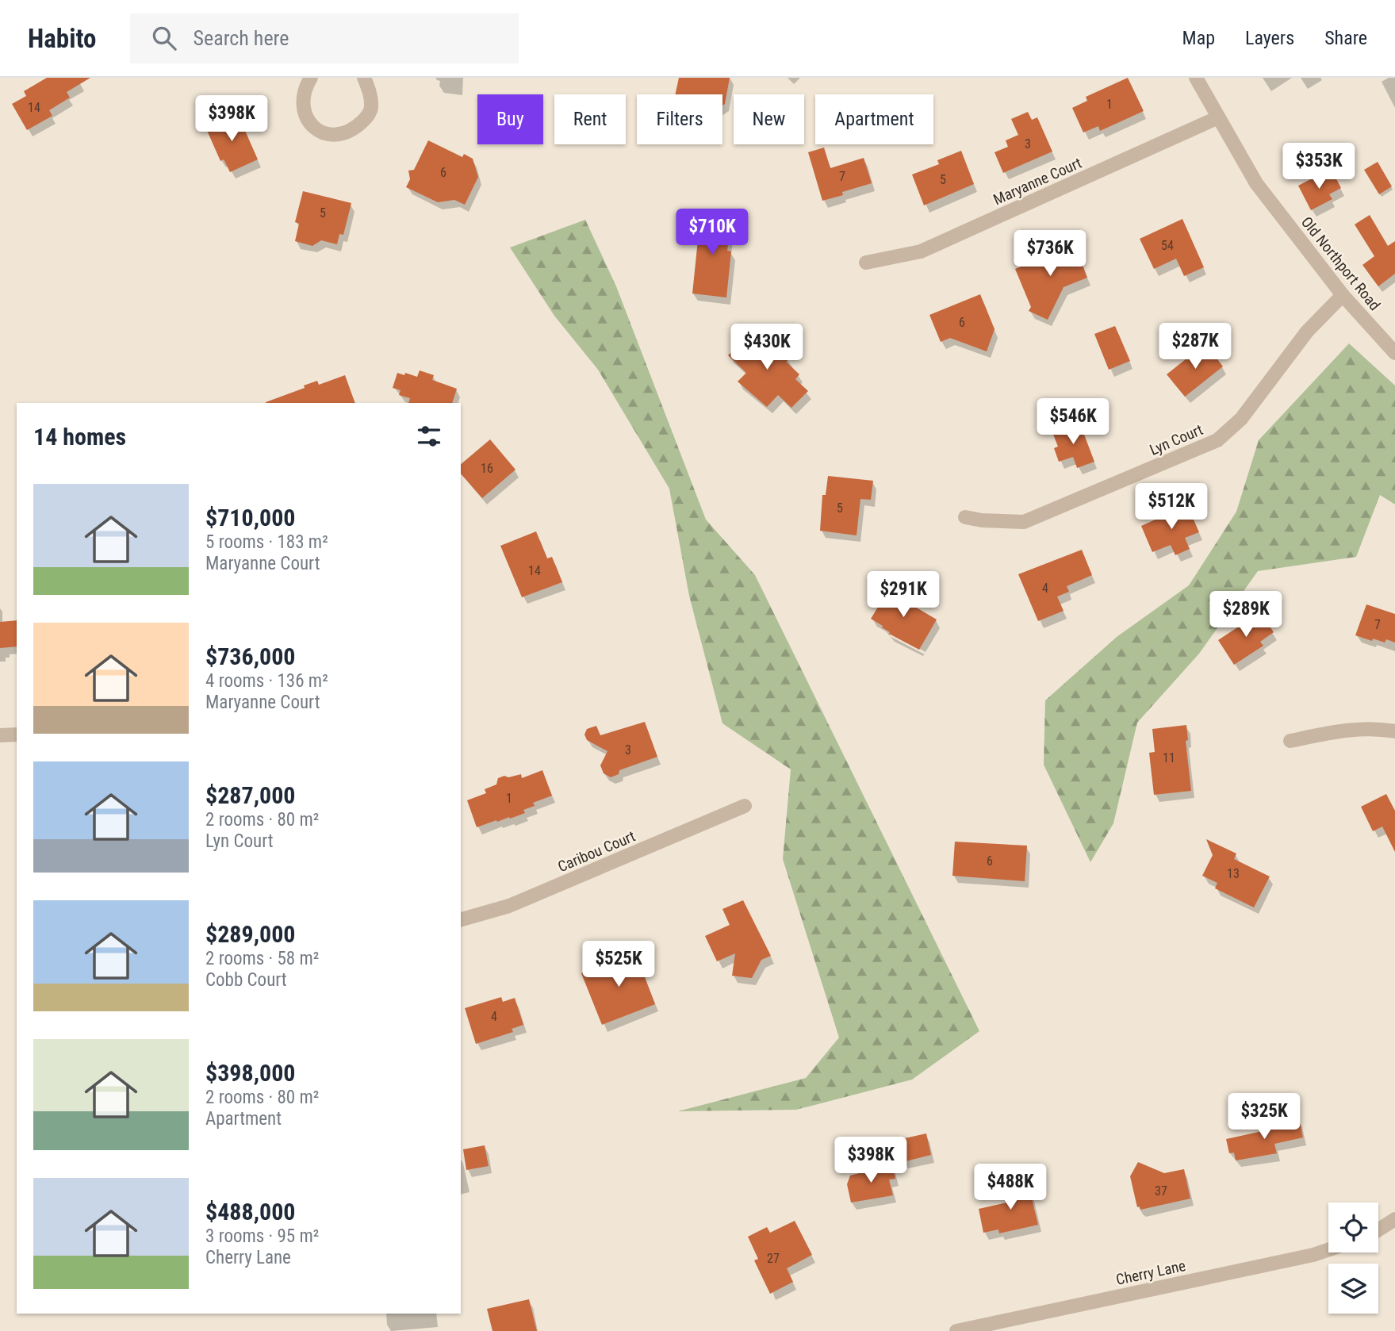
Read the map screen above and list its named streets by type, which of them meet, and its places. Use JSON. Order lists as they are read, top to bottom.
{
  "streets": {
    "street": [
      "Maryanne Court",
      "Old Northport Road",
      "Lyn Court",
      "Caribou Court",
      "Cherry Lane"
    ]
  },
  "crossings": [
    ["Maryanne Court", "Old Northport Road"],
    ["Old Northport Road", "Lyn Court"]
  ],
  "house_numbers": [
    "1",
    "14",
    "3",
    "6",
    "7",
    "5",
    "5",
    "54",
    "6",
    "16",
    "5",
    "14",
    "4",
    "7",
    "3",
    "11",
    "1",
    "6",
    "13",
    "4",
    "37",
    "27"
  ],
  "page": {
    "header": "Habito",
    "search": "Search here",
    "nav": ["Map", "Layers", "Share"],
    "chip": [
      "Buy",
      "Rent",
      "Filters",
      "New",
      "Apartment"
    ],
    "price": [
      "$398K",
      "$353K",
      "$710K",
      "$736K",
      "$287K",
      "$430K",
      "$546K",
      "$512K",
      "$291K",
      "$289K",
      "$525K",
      "$325K",
      "$398K",
      "$488K"
    ],
    "heading": "14 homes",
    "list": [
      {
        "name": "$710,000",
        "note": "5 rooms · 183 m² · Maryanne Court"
      },
      {
        "name": "$736,000",
        "note": "4 rooms · 136 m² · Maryanne Court"
      },
      {
        "name": "$287,000",
        "note": "2 rooms · 80 m² · Lyn Court"
      },
      {
        "name": "$289,000",
        "note": "2 rooms · 58 m² · Cobb Court"
      },
      {
        "name": "$398,000",
        "note": "2 rooms · 80 m² · Apartment"
      },
      {
        "name": "$488,000",
        "note": "3 rooms · 95 m² · Cherry Lane"
      }
    ]
  }
}
